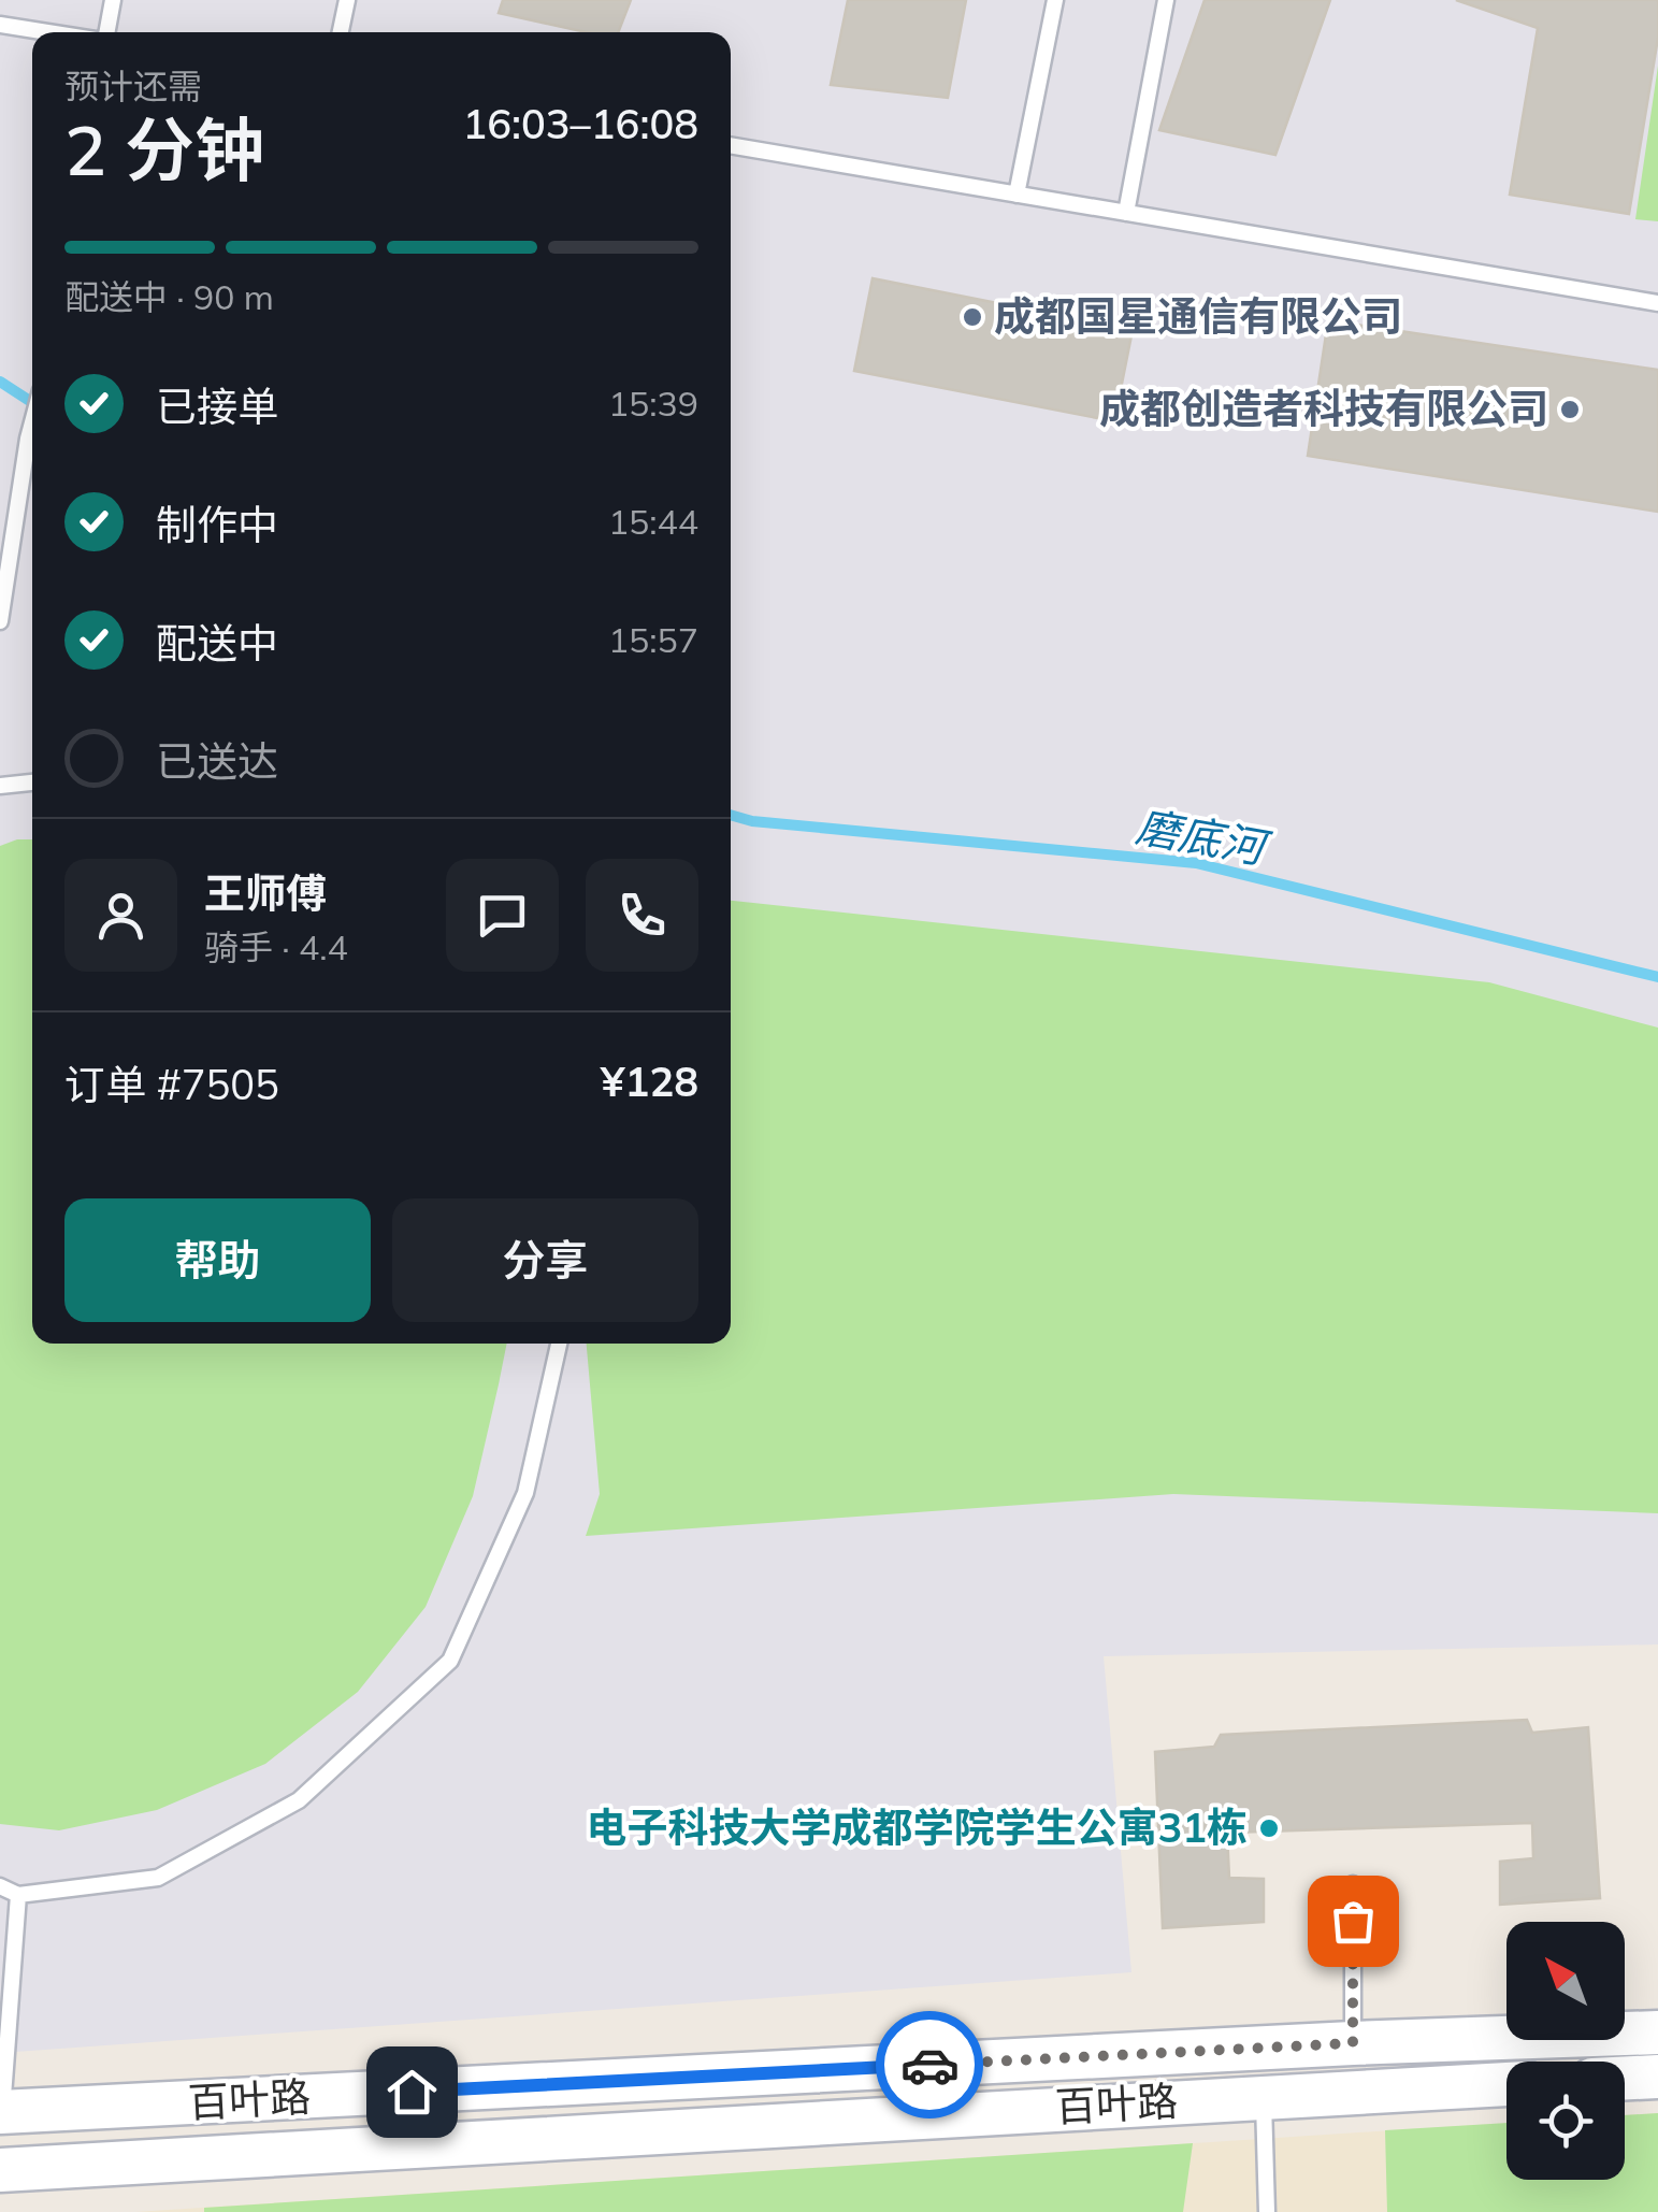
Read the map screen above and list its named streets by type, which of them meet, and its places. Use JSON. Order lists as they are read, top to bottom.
{
  "streets": {
    "street": ["百叶路"]
  },
  "water": ["磨底河"],
  "places": ["成都国星通信有限公司", "成都创造者科技有限公司", "电子科技大学成都学院学生公寓31栋"],
  "north": "top left",
  "page": {
    "heading": ["2 分钟", "预计还需", "16:03–16:08"],
    "panel": [
      "王师傅",
      "骑手 · 4.4",
      "订单 #7505",
      "¥128"
    ],
    "bar": "配送中 · 90 m",
    "list": [
      ["已接单", "15:39"],
      ["制作中", "15:44"],
      ["配送中", "15:57"],
      "已送达"
    ],
    "buttons": ["帮助", "分享"]
  }
}
